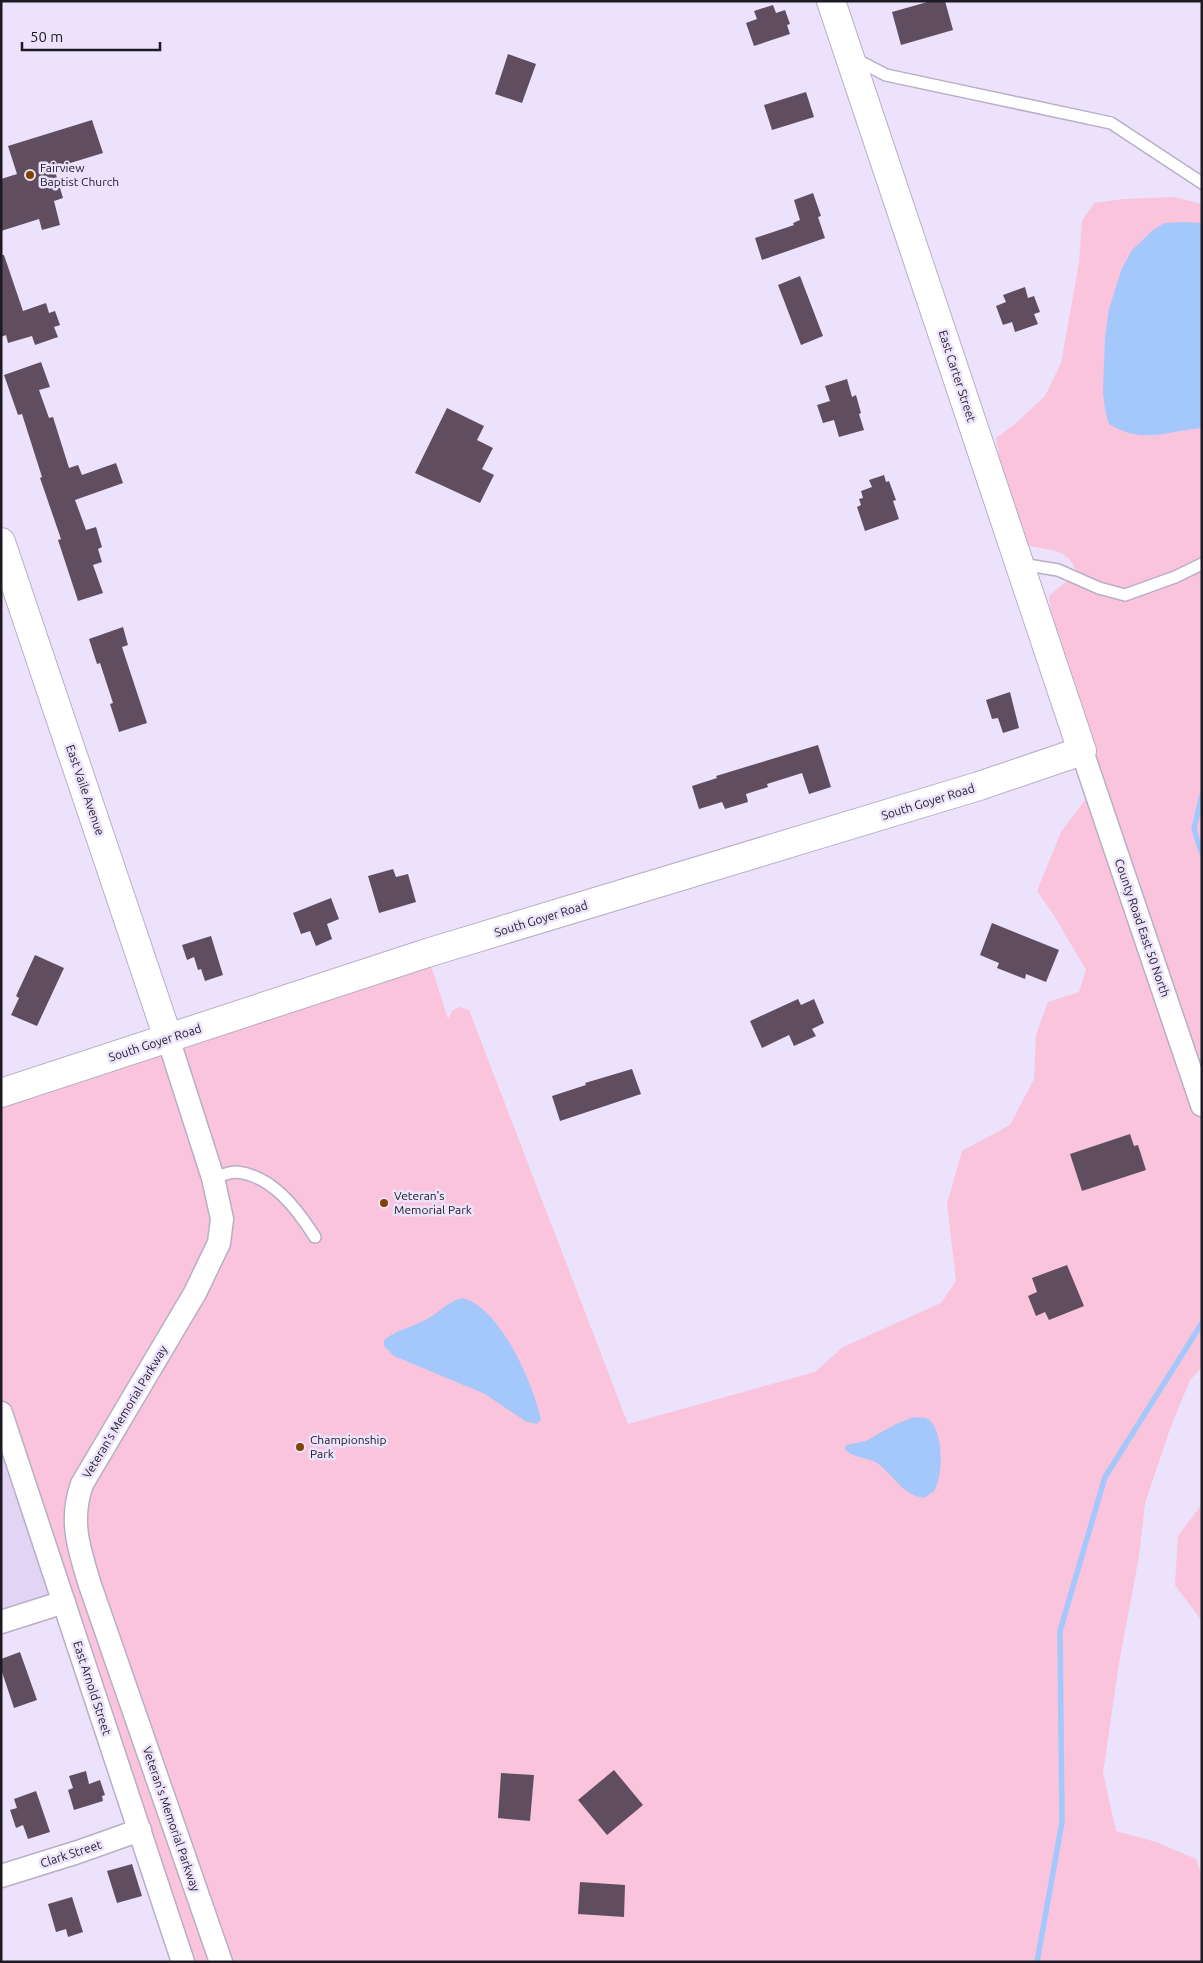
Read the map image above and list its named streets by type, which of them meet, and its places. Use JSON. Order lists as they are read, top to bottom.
{
  "streets": {
    "street": [
      "East Carter Street",
      "East Vaile Avenue",
      "South Goyer Road",
      "County Road East 50 North",
      "Veteran's Memorial Parkway",
      "East Arnold Street",
      "Clark Street"
    ]
  },
  "crossings": [
    ["East Carter Street", "South Goyer Road"],
    ["East Carter Street", "County Road East 50 North"],
    ["East Vaile Avenue", "South Goyer Road"],
    ["East Vaile Avenue", "Veteran's Memorial Parkway"],
    ["South Goyer Road", "County Road East 50 North"],
    ["South Goyer Road", "Veteran's Memorial Parkway"],
    ["East Arnold Street", "Clark Street"]
  ],
  "places": ["Fairview Baptist Church", "Veteran's Memorial Park", "Championship Park"],
  "scale_bar": "50 m"
}
